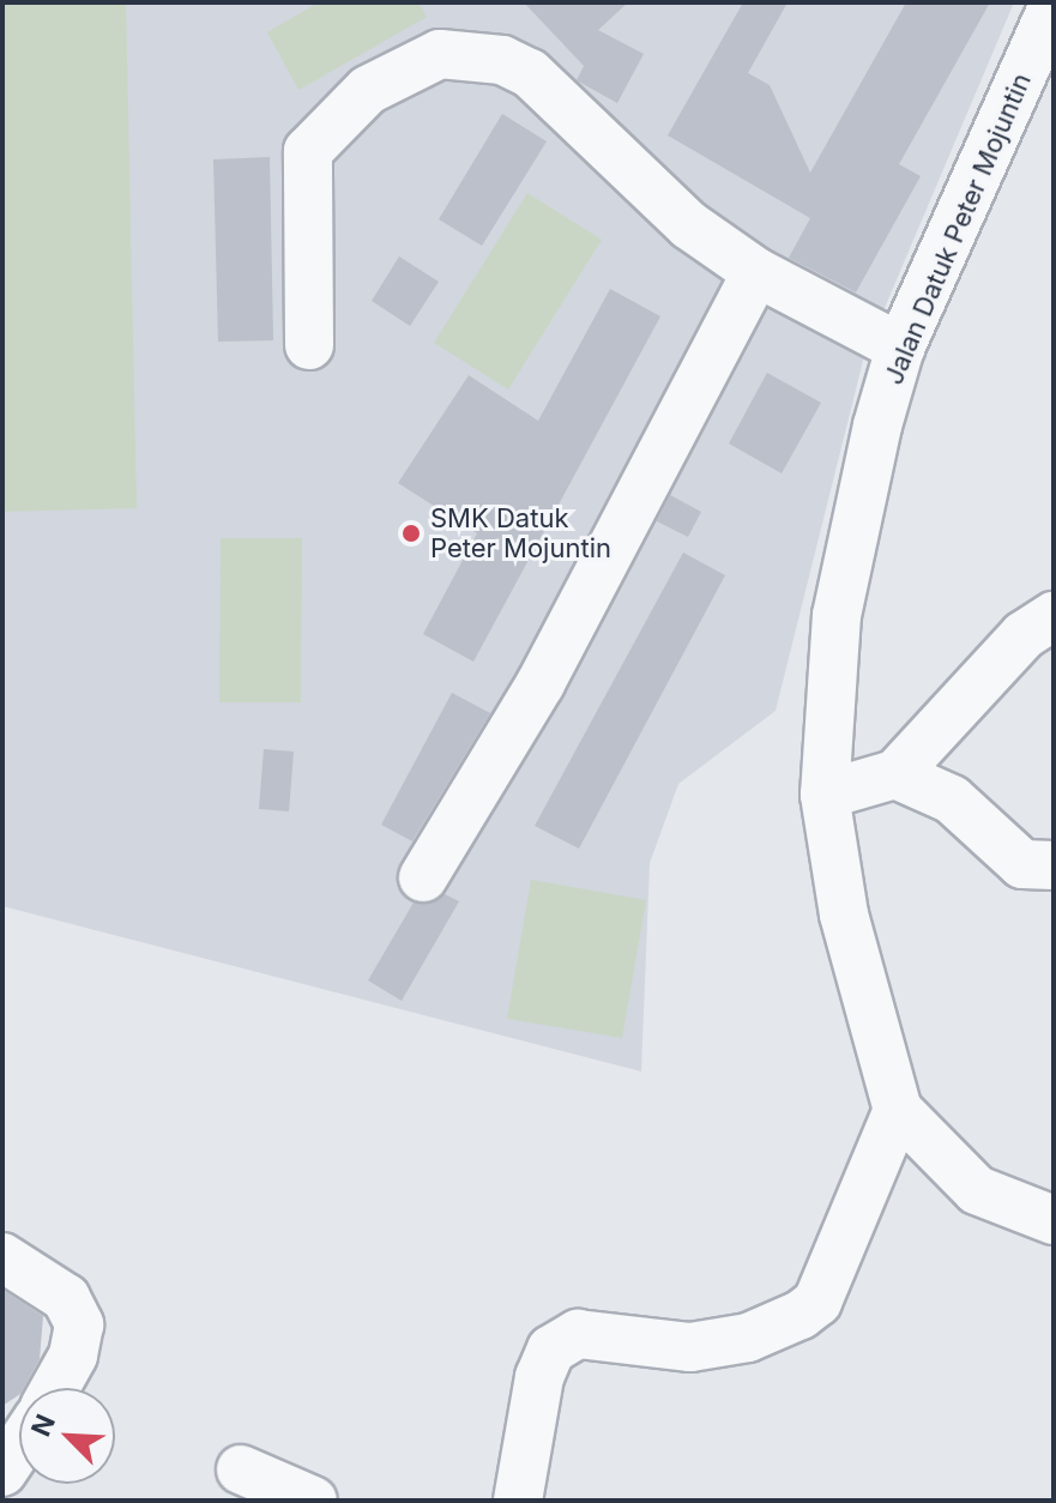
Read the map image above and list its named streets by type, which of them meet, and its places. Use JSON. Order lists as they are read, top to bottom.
{
  "streets": {
    "street": ["Jalan Datuk Peter Mojuntin"]
  },
  "places": ["SMK Datuk Peter Mojuntin"],
  "north": "top left"
}
